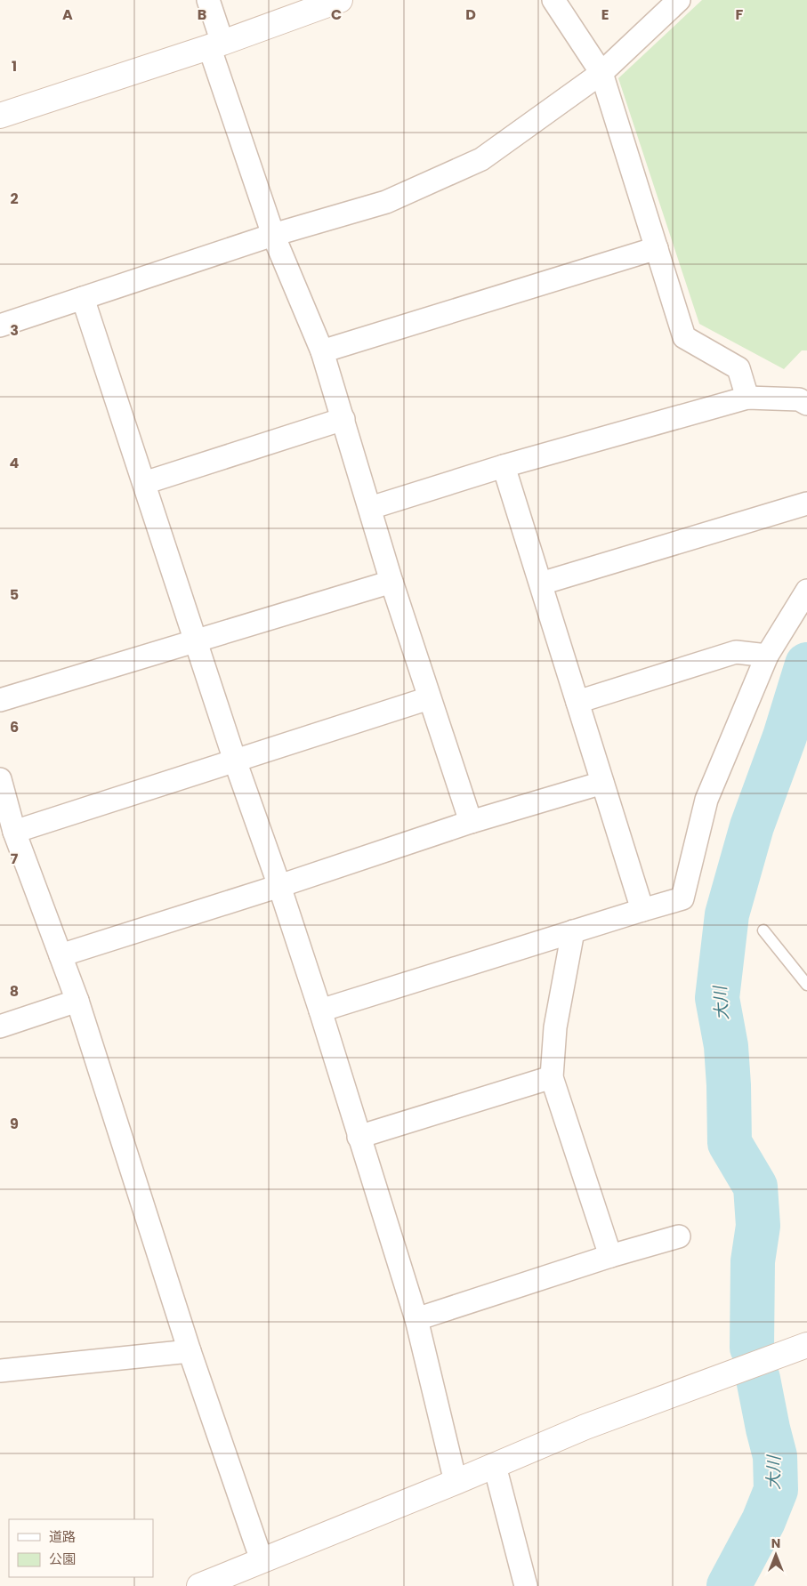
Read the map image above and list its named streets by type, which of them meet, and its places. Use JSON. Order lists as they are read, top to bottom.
{
  "water": ["大川"],
  "legend": ["道路", "公園"],
  "north": "top",
  "grid": {
    "columns": [
      "A",
      "B",
      "C",
      "D",
      "E",
      "F"
    ],
    "rows": [
      "1",
      "2",
      "3",
      "4",
      "5",
      "6",
      "7",
      "8",
      "9"
    ]
  }
}
